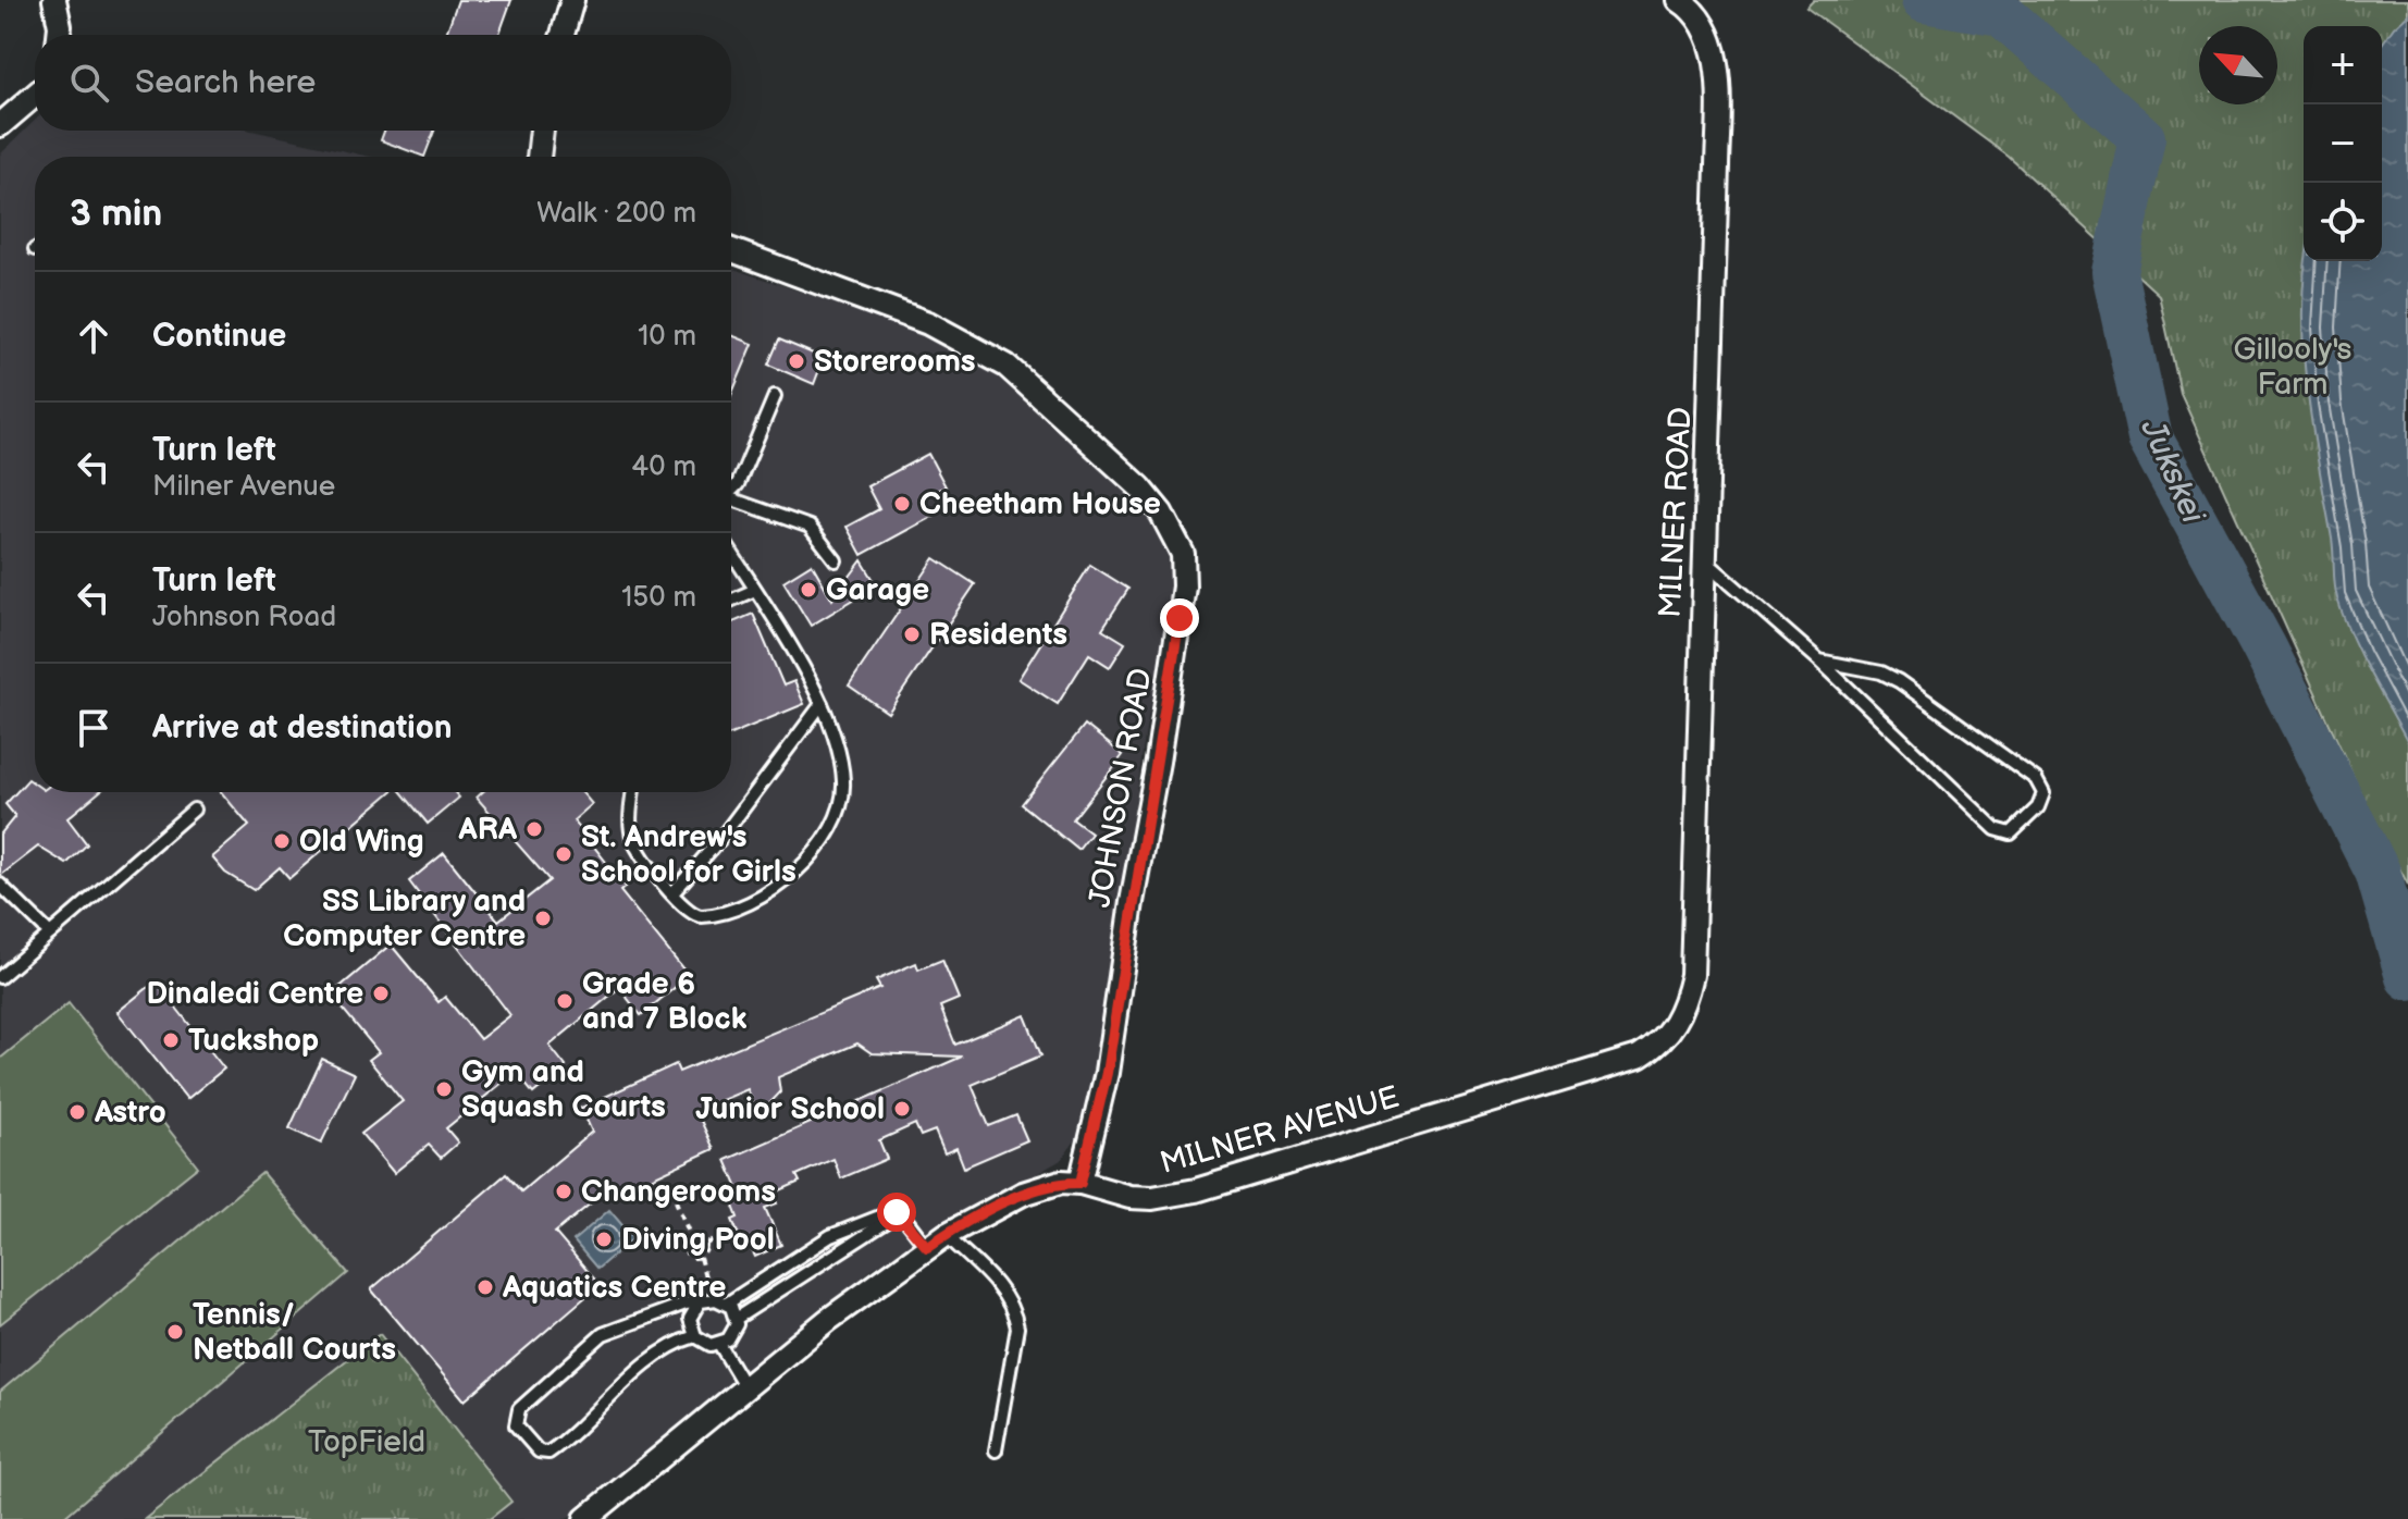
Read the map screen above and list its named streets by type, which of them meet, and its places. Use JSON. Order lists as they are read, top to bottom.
{
  "streets": {
    "street": ["MILNER ROAD", "JOHNSON ROAD", "MILNER AVENUE"]
  },
  "crossings": [
    ["MILNER ROAD", "MILNER AVENUE"],
    ["JOHNSON ROAD", "MILNER AVENUE"]
  ],
  "water": ["Jukskei"],
  "parks": ["Gillooly's Farm", "TopField"],
  "places": [
    "Storerooms",
    "Cheetham House",
    "Garage",
    "Residents",
    "ARA",
    "Old Wing",
    "St. Andrew's School for Girls",
    "SS Library and Computer Centre",
    "Dinaledi Centre",
    "Grade 6 and 7 Block",
    "Tuckshop",
    "Gym and Squash Courts",
    "Junior School",
    "Astro",
    "Changerooms",
    "Diving Pool",
    "Aquatics Centre",
    "Tennis/ Netball Courts"
  ],
  "north": "top left",
  "page": {
    "map_buttons": ["+", "−"],
    "search": "Search here",
    "heading": ["3 min", "Walk · 200 m"],
    "list": [
      ["Continue", "10 m"],
      ["Turn left", "Milner Avenue", "40 m"],
      ["Turn left", "Johnson Road", "150 m"],
      "Arrive at destination"
    ]
  }
}
